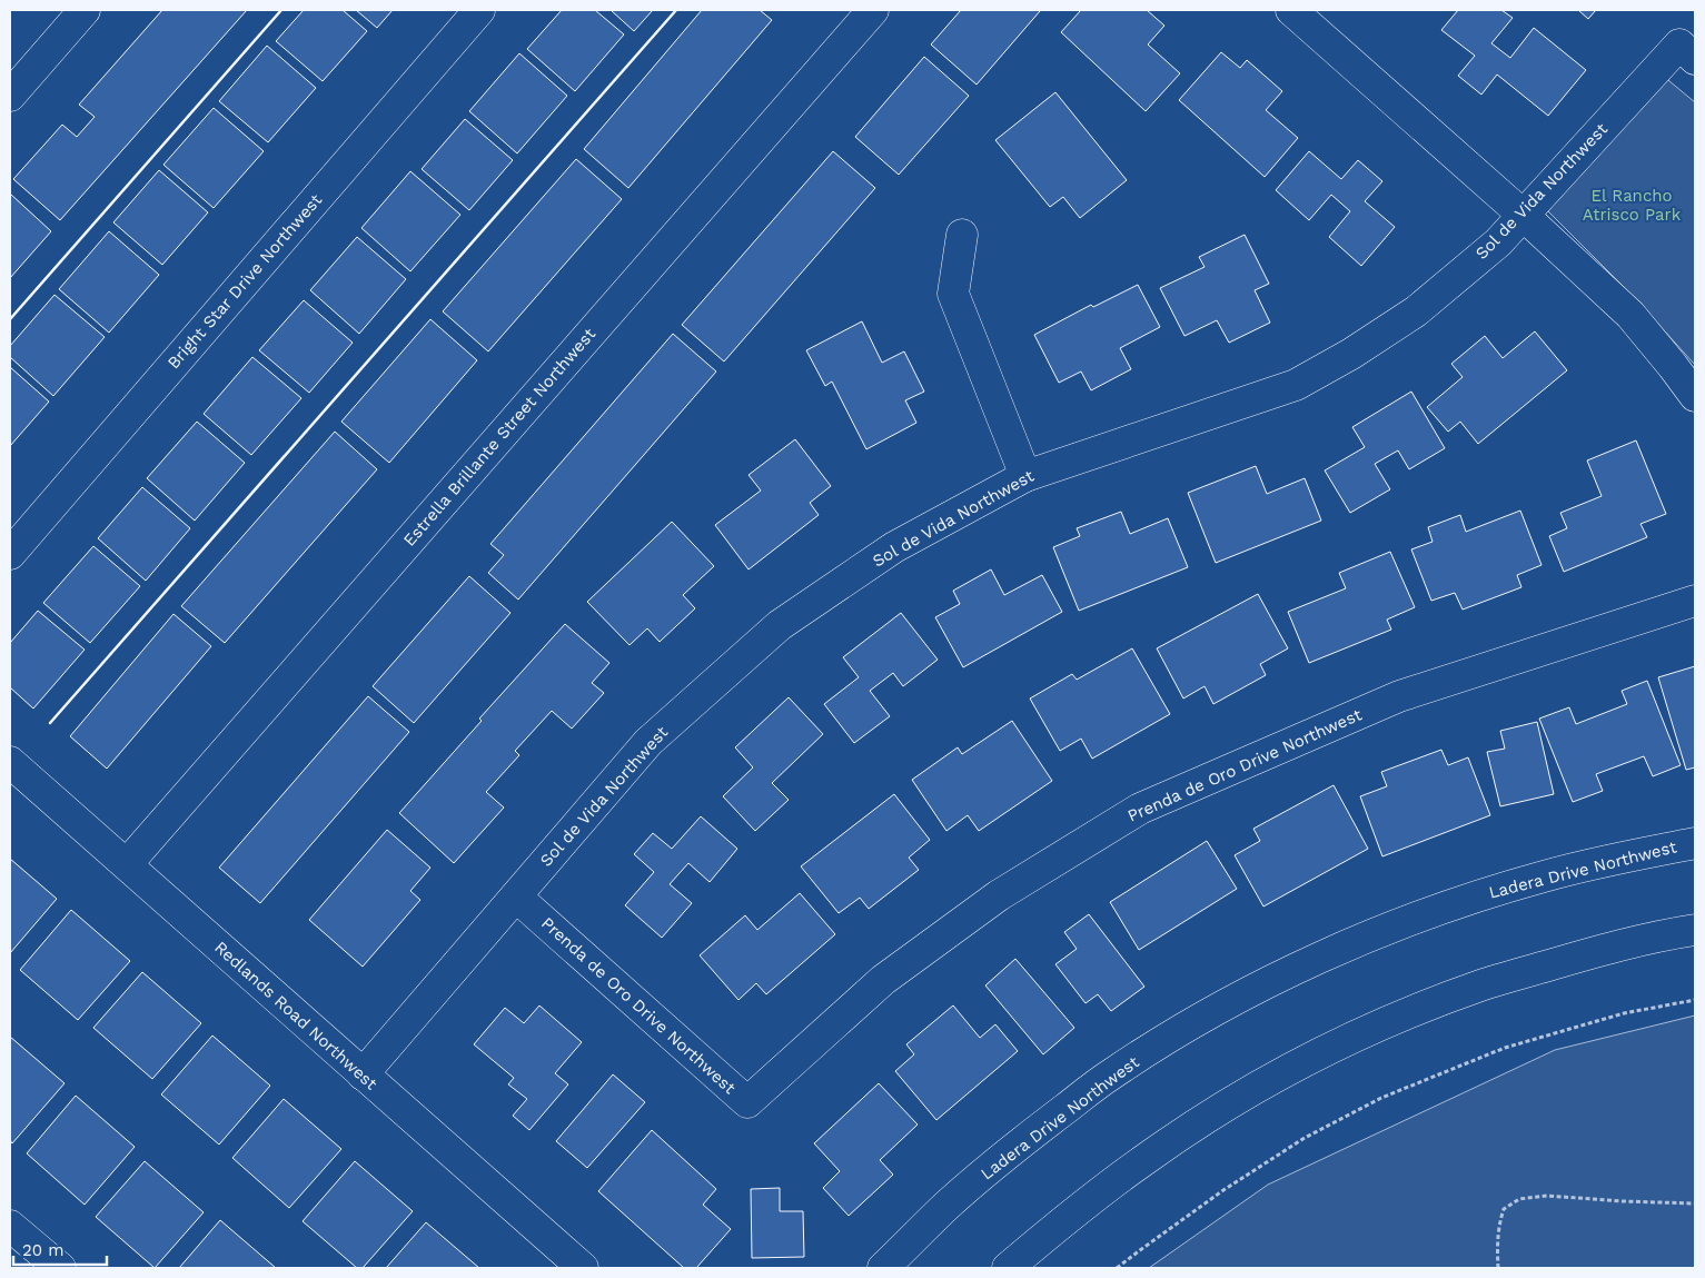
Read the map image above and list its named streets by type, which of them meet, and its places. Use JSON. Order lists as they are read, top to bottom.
{
  "streets": {
    "street": [
      "Sol de Vida Northwest",
      "Bright Star Drive Northwest",
      "Estrella Brillante Street Northwest",
      "Prenda de Oro Drive Northwest",
      "Ladera Drive Northwest",
      "Redlands Road Northwest"
    ]
  },
  "crossings": [
    ["Sol de Vida Northwest", "Prenda de Oro Drive Northwest"],
    ["Sol de Vida Northwest", "Redlands Road Northwest"],
    ["Estrella Brillante Street Northwest", "Redlands Road Northwest"]
  ],
  "parks": ["El Rancho Atrisco Park"],
  "scale_bar": "20 m"
}
